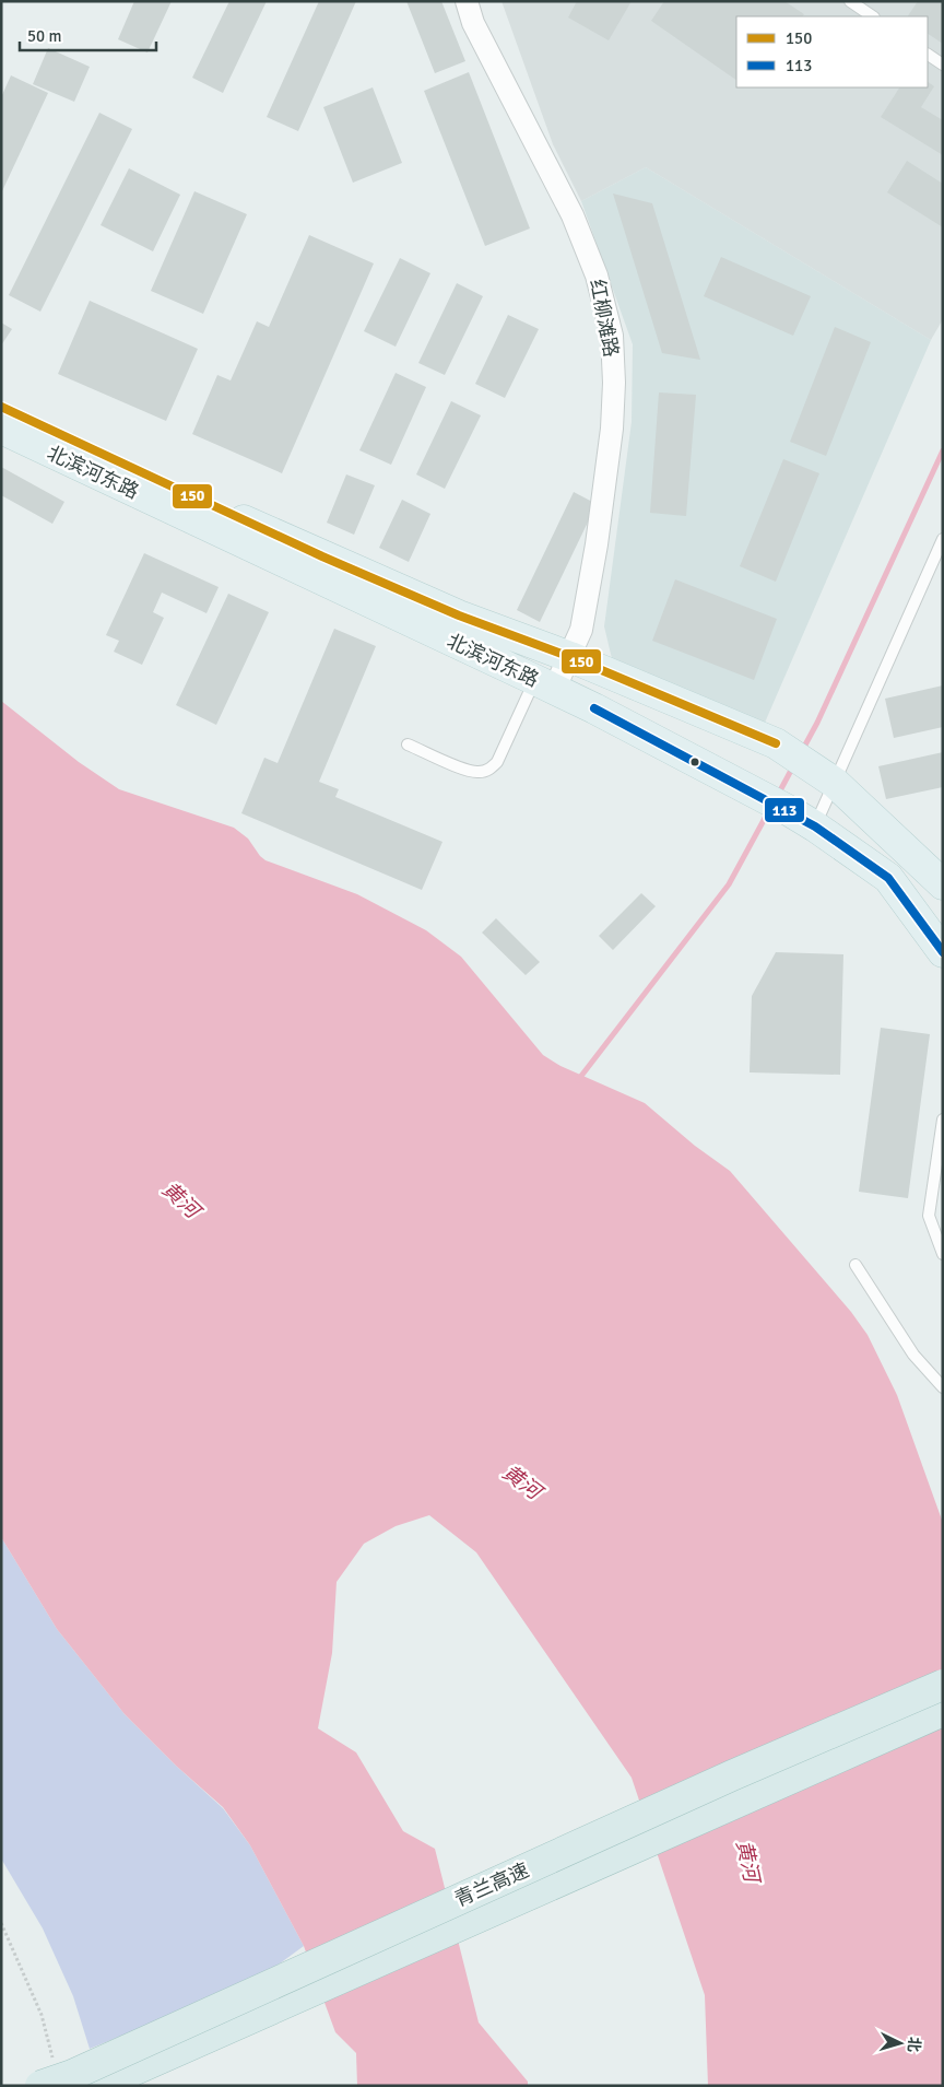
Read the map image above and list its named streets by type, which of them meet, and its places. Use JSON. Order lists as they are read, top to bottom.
{
  "streets": {
    "highway": ["青兰高速"],
    "main road": ["北滨河东路"],
    "street": ["红柳滩路"]
  },
  "crossings": [
    ["红柳滩路", "北滨河东路"]
  ],
  "water": ["黄河"],
  "lines": ["transit line 150", "transit line 113"],
  "legend": ["150", "113"],
  "scale_bar": "50 m",
  "north": "right"
}
